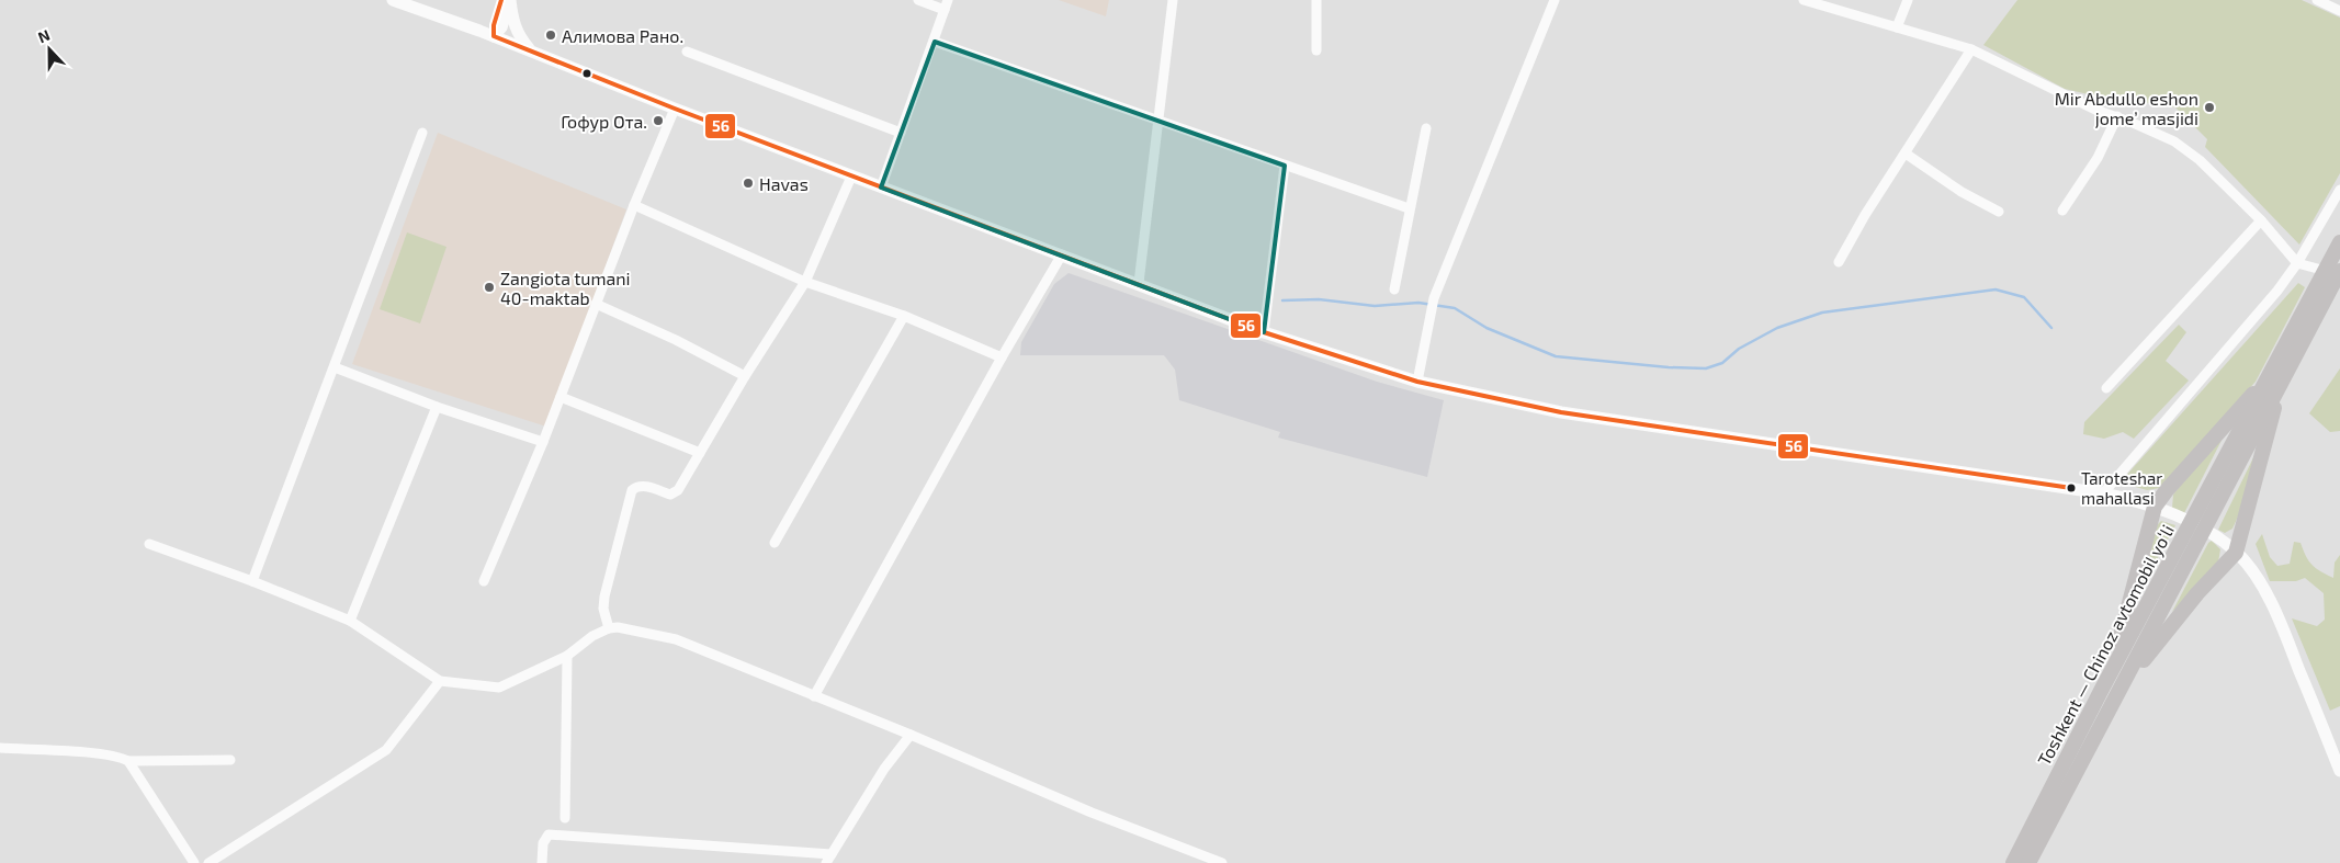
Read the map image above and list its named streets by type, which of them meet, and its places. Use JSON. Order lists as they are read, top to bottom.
{
  "streets": {
    "highway": ["Toshkent — Chinoz avtomobil yoʻli"]
  },
  "places": [
    "Алимова Рано.",
    "Mir Abdullo eshon jome’ masjidi",
    "Гофур Ота.",
    "Havas",
    "Zangiota tumani 40-maktab",
    "Taroteshar mahallasi"
  ],
  "lines": ["transit line 56"],
  "north": "top"
}
